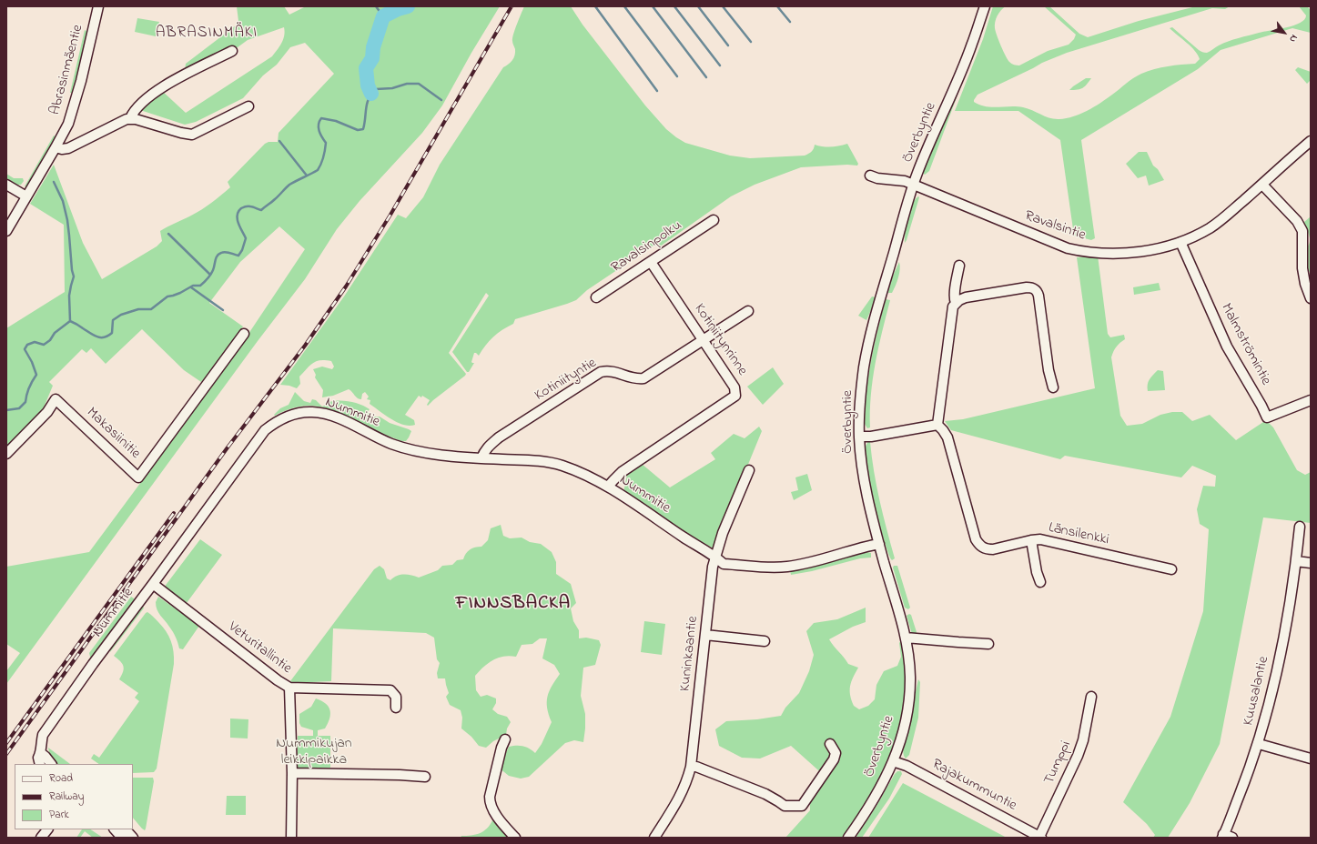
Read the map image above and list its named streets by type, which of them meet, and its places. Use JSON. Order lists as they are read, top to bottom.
{
  "streets": {
    "street": [
      "Abrasinmäentie",
      "Överbyntie",
      "Ravalsintie",
      "Ravalsinpolku",
      "Kotiniitynrinne",
      "Malmströmintie",
      "Kotiniityntie",
      "Nummitie",
      "Makasiinitie",
      "Länsilenkki",
      "Veturitallintie",
      "Kuninkaantie",
      "Kuusalantie",
      "Tumppi",
      "Rajakummuntie"
    ]
  },
  "crossings": [
    ["Överbyntie", "Ravalsintie"],
    ["Överbyntie", "Nummitie"],
    ["Överbyntie", "Rajakummuntie"],
    ["Ravalsintie", "Malmströmintie"],
    ["Ravalsinpolku", "Kotiniitynrinne"],
    ["Kotiniitynrinne", "Kotiniityntie"],
    ["Kotiniitynrinne", "Nummitie"],
    ["Kotiniityntie", "Nummitie"],
    ["Nummitie", "Veturitallintie"],
    ["Nummitie", "Kuninkaantie"],
    ["Tumppi", "Rajakummuntie"]
  ],
  "districts": ["ABRASINMÄKI", "FINNSBACKA"],
  "parks": ["Nummikujan leikkipaikka"],
  "legend": ["Road", "Railway", "Park"],
  "north": "bottom right"
}
